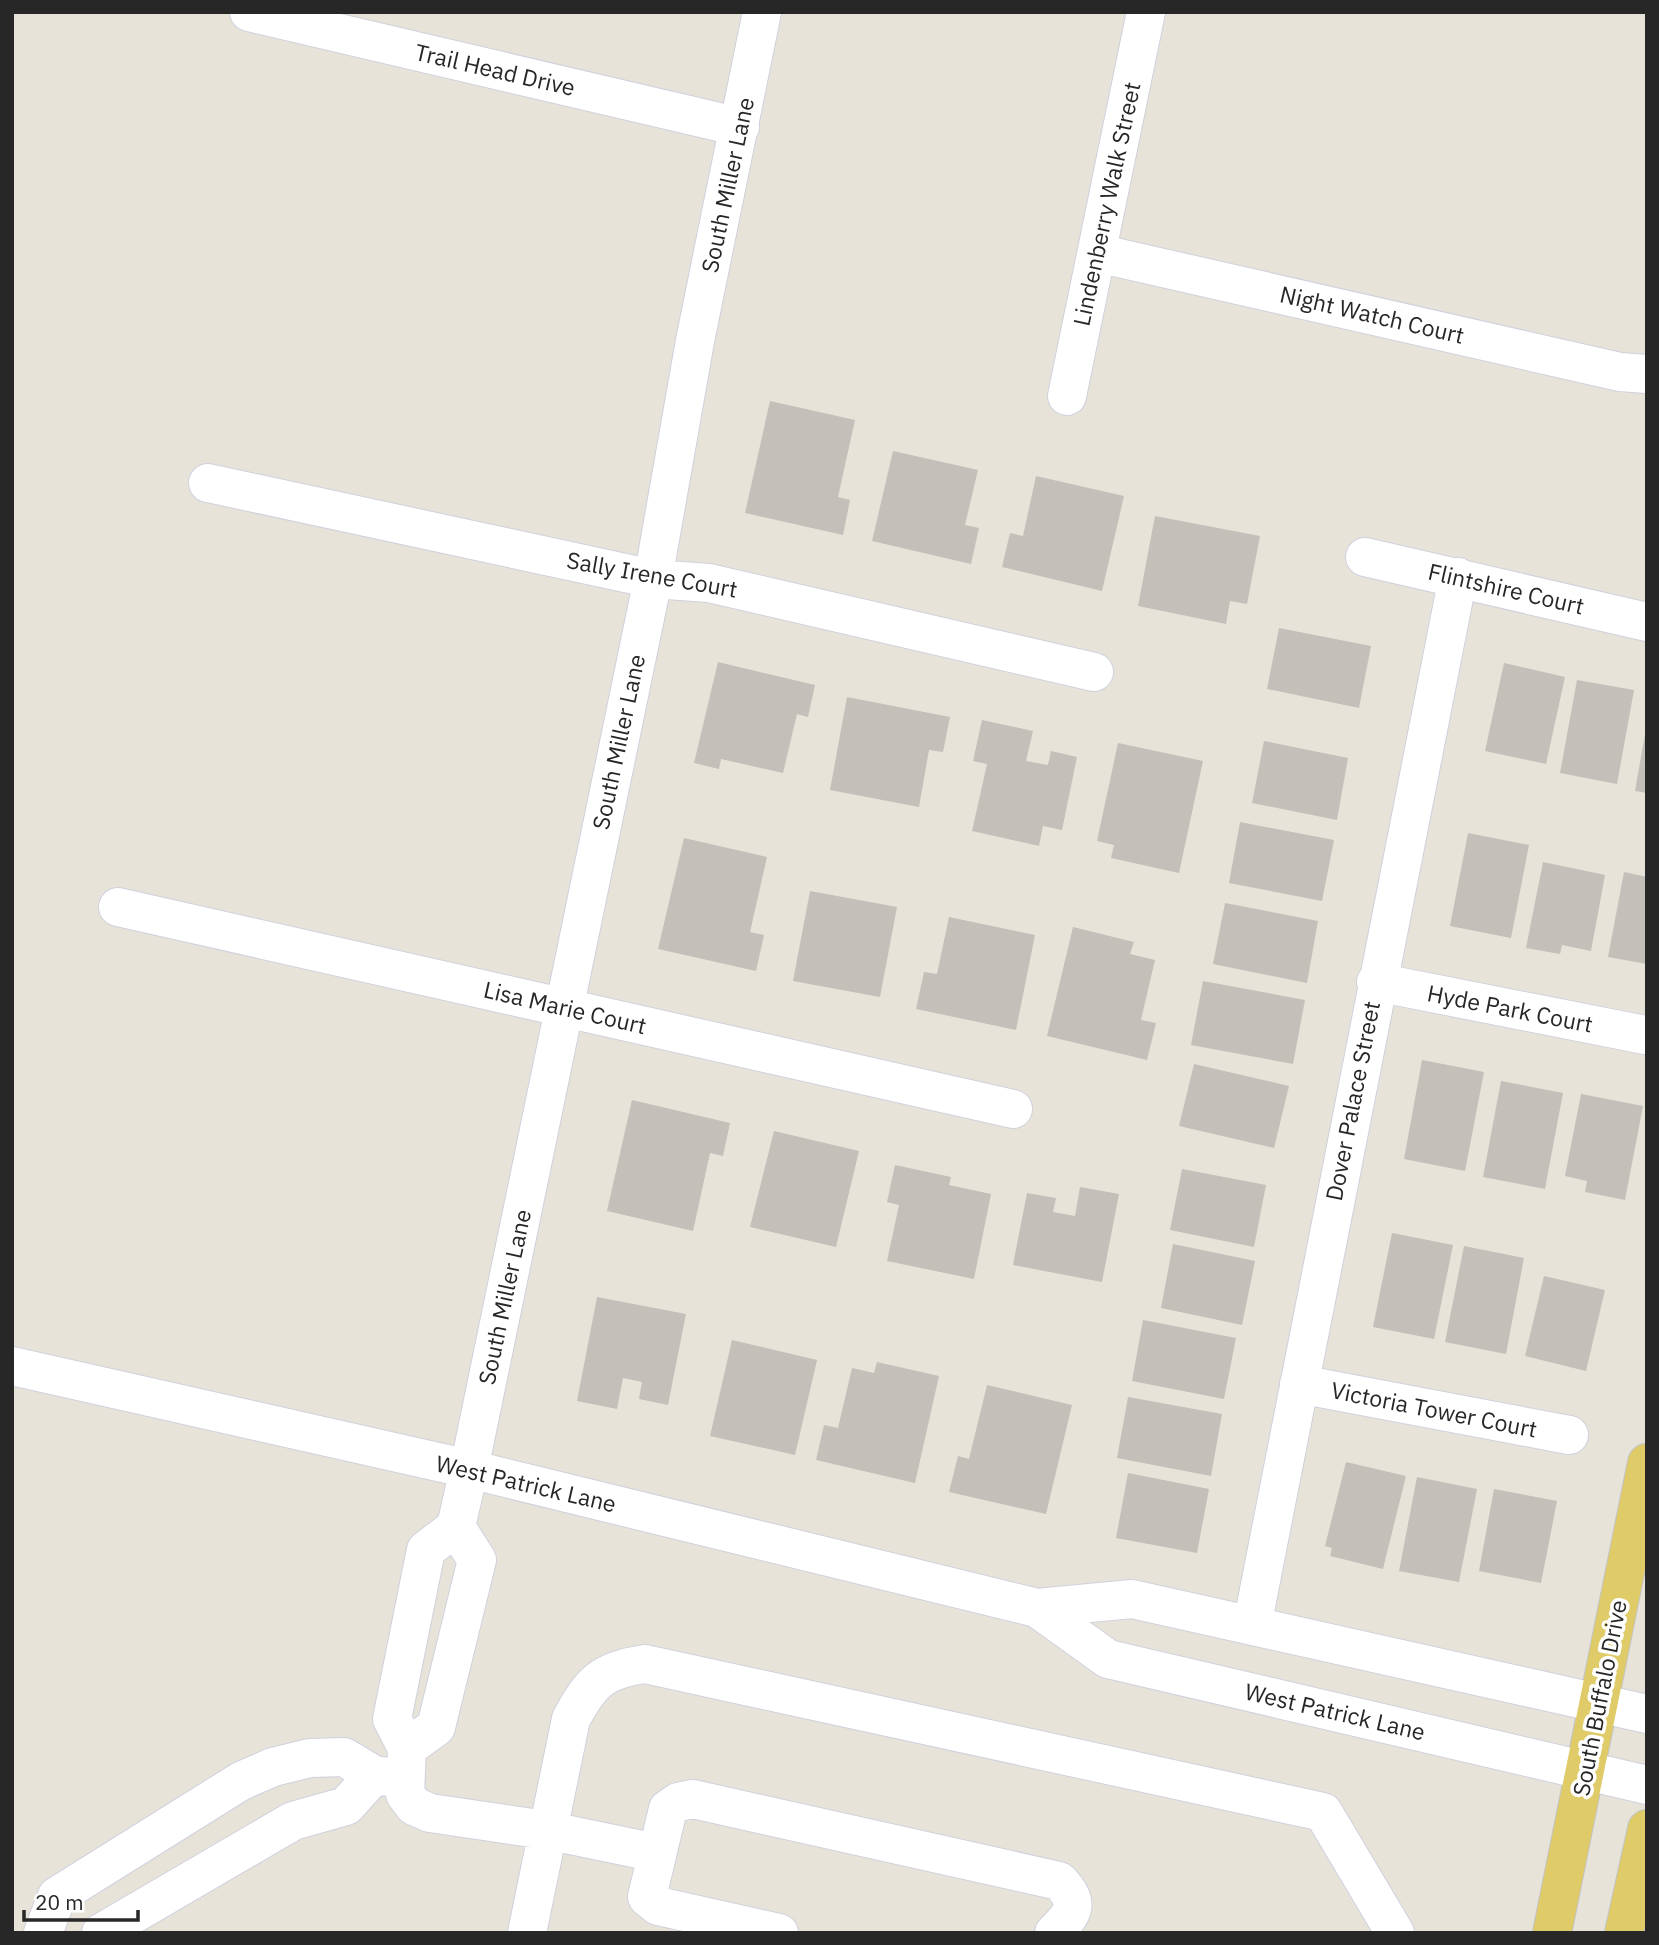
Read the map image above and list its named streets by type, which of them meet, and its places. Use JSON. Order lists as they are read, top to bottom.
{
  "streets": {
    "main road": ["South Buffalo Drive"],
    "street": [
      "Trail Head Drive",
      "South Miller Lane",
      "Lindenberry Walk Street",
      "Night Watch Court",
      "Sally Irene Court",
      "Flintshire Court",
      "Lisa Marie Court",
      "Hyde Park Court",
      "Dover Palace Street",
      "Victoria Tower Court",
      "West Patrick Lane"
    ]
  },
  "crossings": [
    ["Trail Head Drive", "South Miller Lane"],
    ["South Miller Lane", "Sally Irene Court"],
    ["South Miller Lane", "Lisa Marie Court"],
    ["South Miller Lane", "West Patrick Lane"],
    ["Lindenberry Walk Street", "Night Watch Court"],
    ["Flintshire Court", "Dover Palace Street"],
    ["Hyde Park Court", "Dover Palace Street"],
    ["Dover Palace Street", "Victoria Tower Court"],
    ["Dover Palace Street", "West Patrick Lane"],
    ["West Patrick Lane", "South Buffalo Drive"]
  ],
  "scale_bar": "20 m"
}
